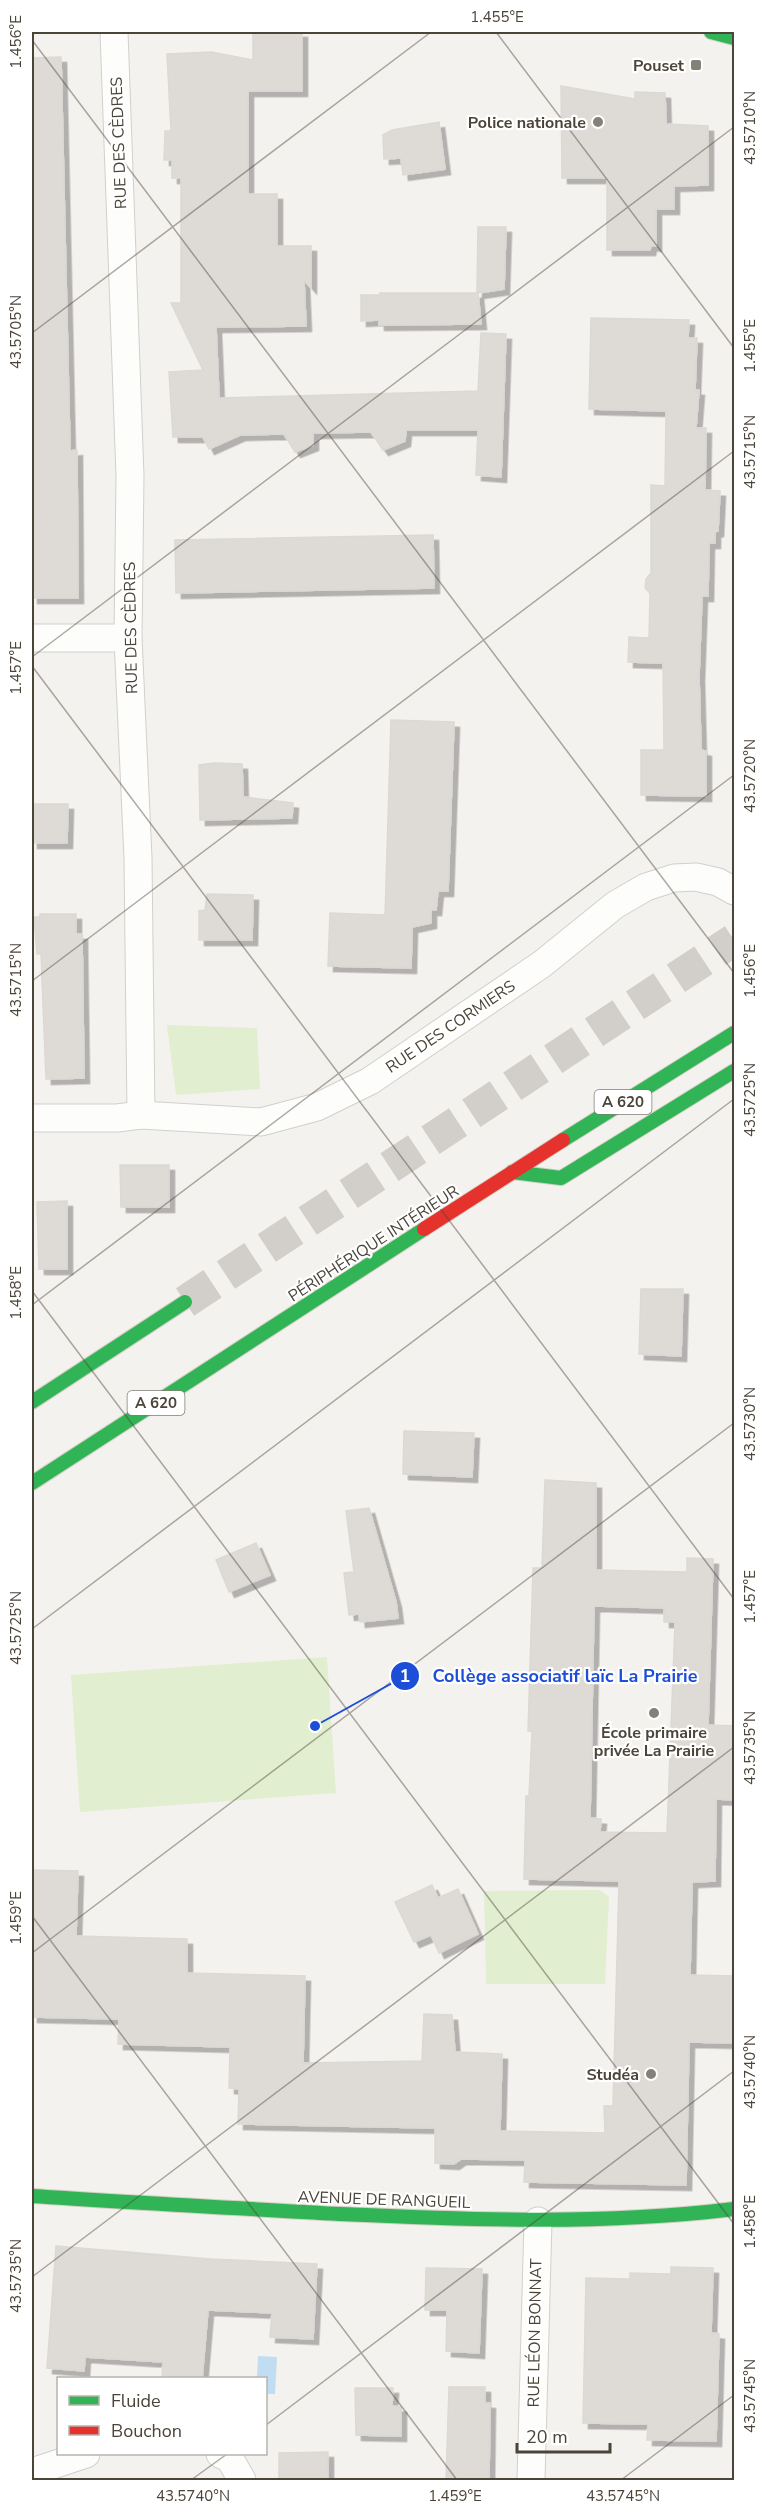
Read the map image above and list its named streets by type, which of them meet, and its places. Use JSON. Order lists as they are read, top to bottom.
{
  "streets": {
    "main road": ["A 620", "PÉRIPHÉRIQUE INTÉRIEUR", "AVENUE DE RANGUEIL"],
    "street": ["RUE DES CÈDRES", "RUE DES CORMIERS", "RUE LÉON BONNAT"]
  },
  "crossings": [
    ["RUE DES CÈDRES", "RUE DES CORMIERS"],
    ["AVENUE DE RANGUEIL", "RUE LÉON BONNAT"]
  ],
  "places": {
    "transit": ["Pouset"],
    "other": [
      "Police nationale",
      "École primaire privée La Prairie",
      "Collège associatif laïc La Prairie",
      "Studéa"
    ]
  },
  "legend": ["Fluide", "Bouchon"],
  "scale_bar": "20 m",
  "coordinates": [
    "1.455°E",
    "1.456°E",
    "43.5710°N",
    "43.5705°N",
    "43.5715°N",
    "1.457°E",
    "43.5720°N",
    "43.5725°N",
    "1.458°E",
    "43.5730°N",
    "43.5735°N",
    "1.459°E",
    "43.5740°N",
    "43.5745°N"
  ]
}
